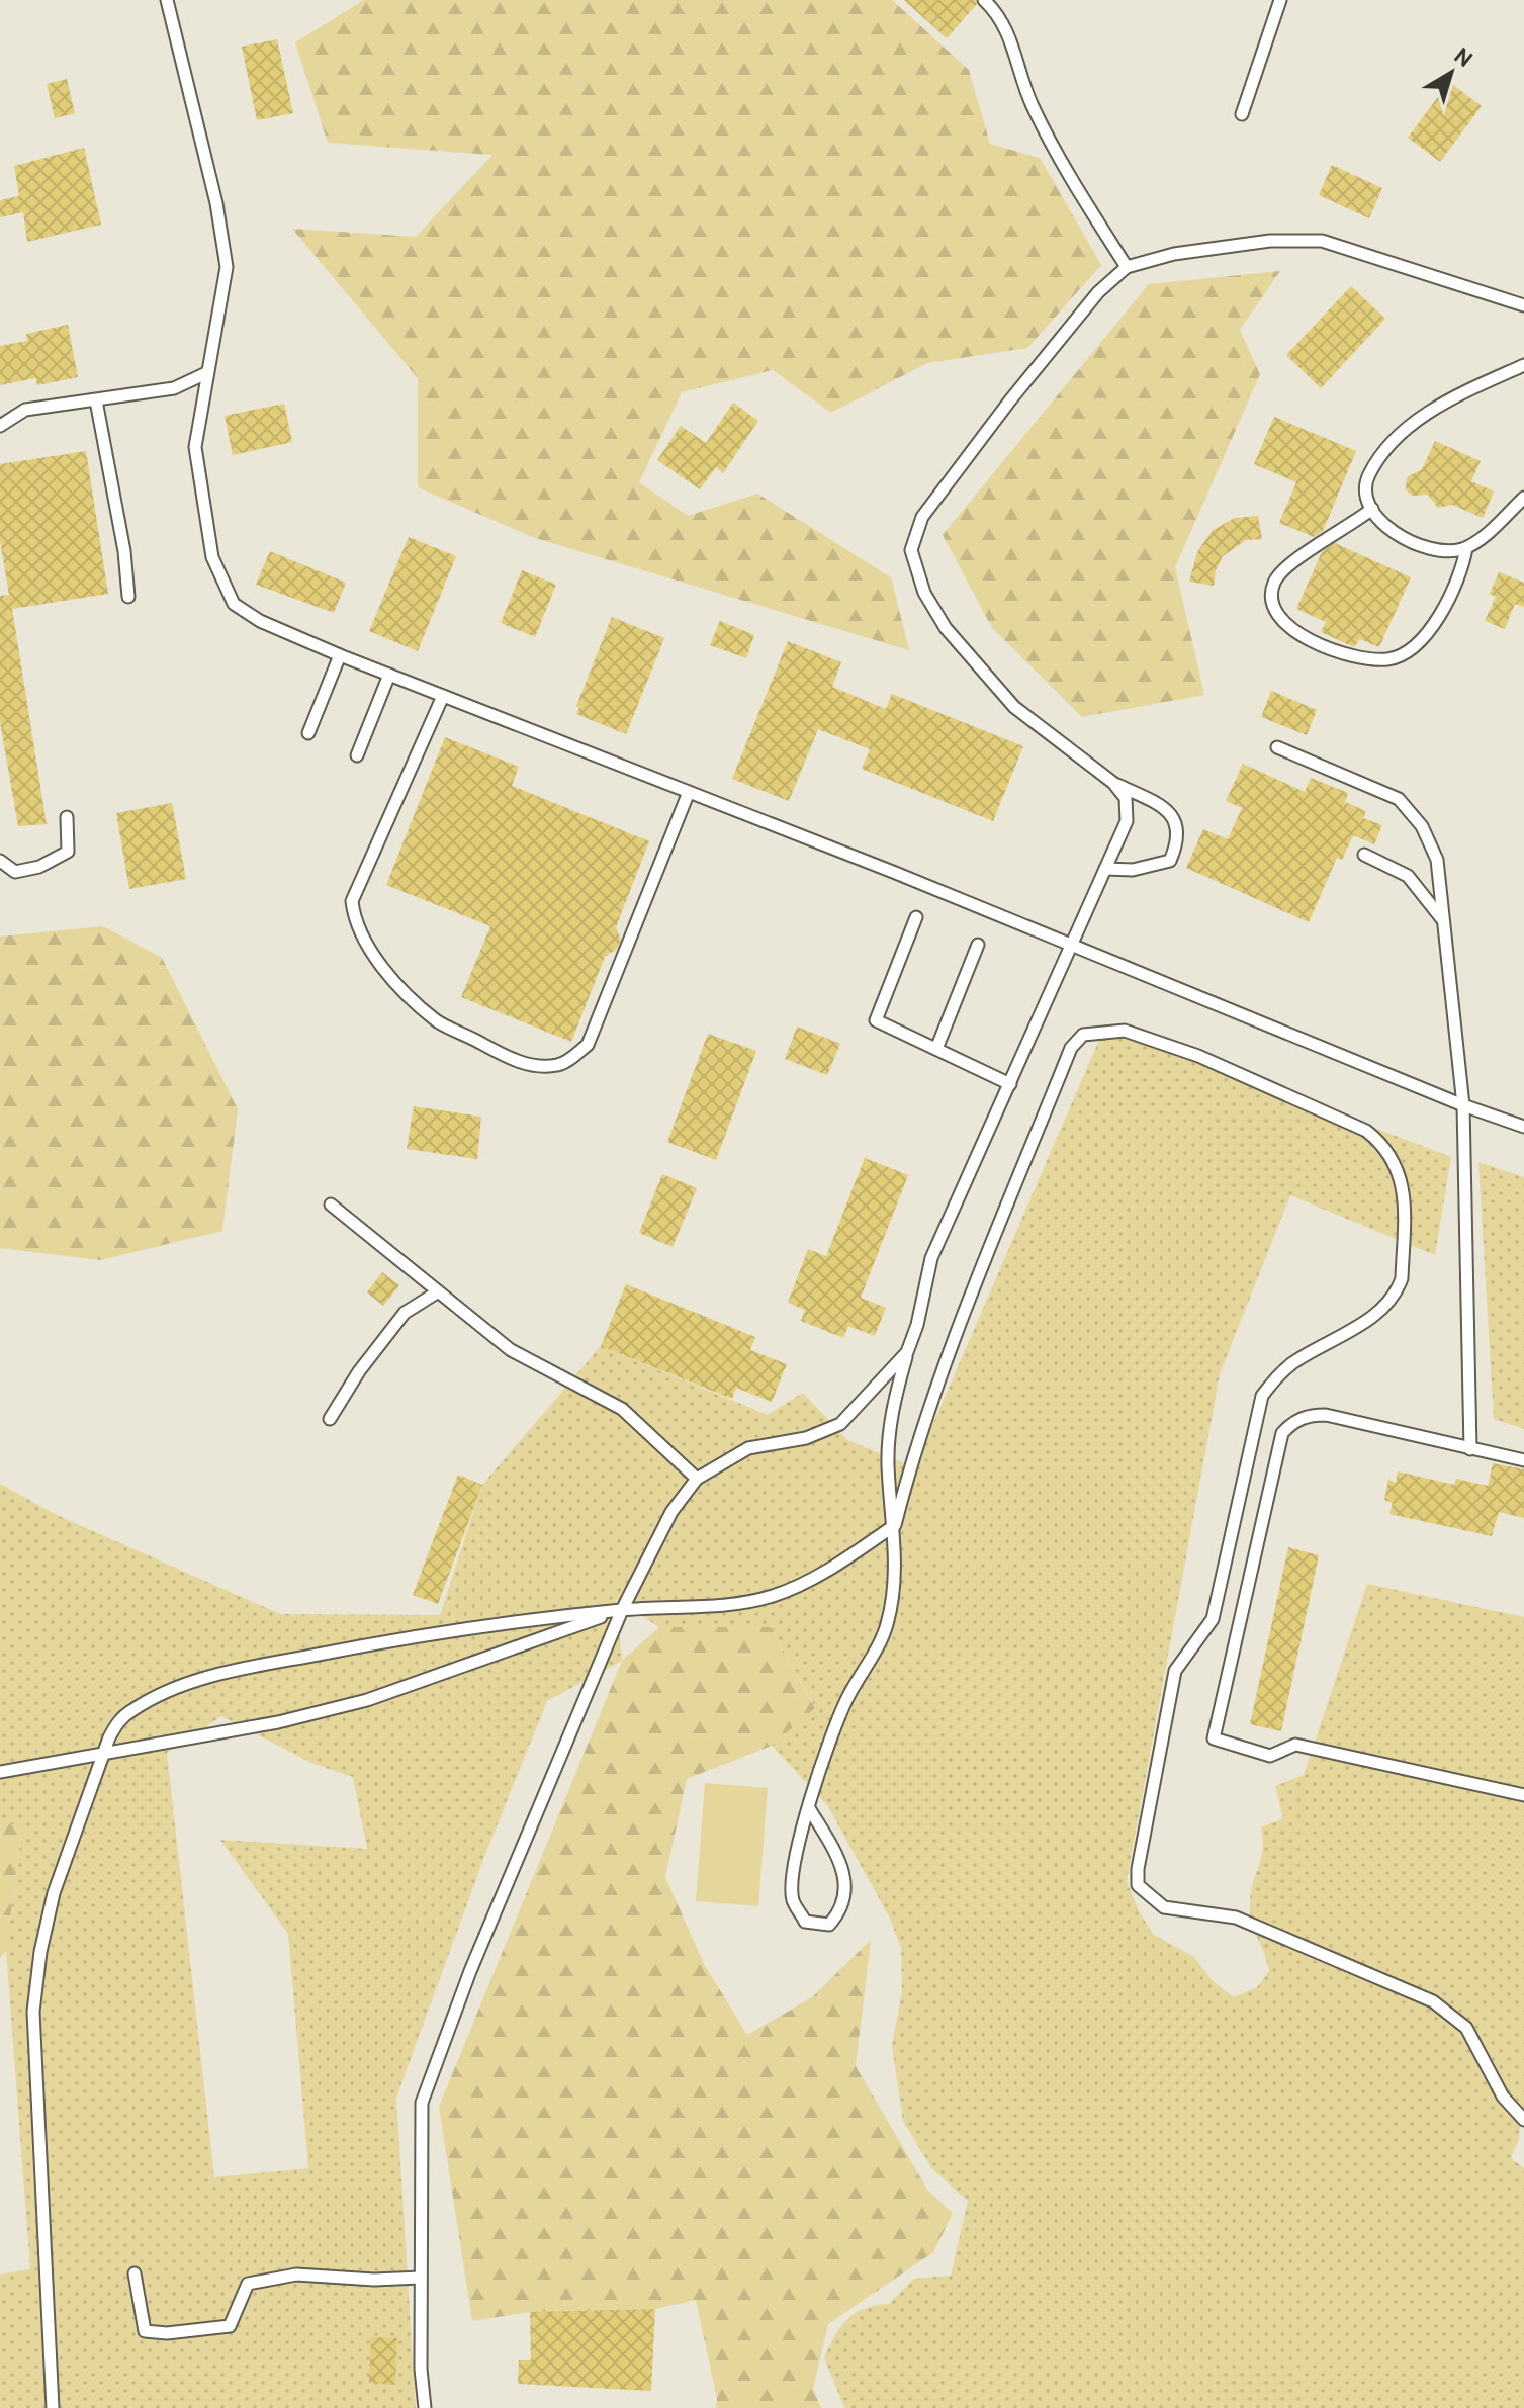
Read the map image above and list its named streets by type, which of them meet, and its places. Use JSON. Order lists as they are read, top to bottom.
{
  "north": "top right"
}
